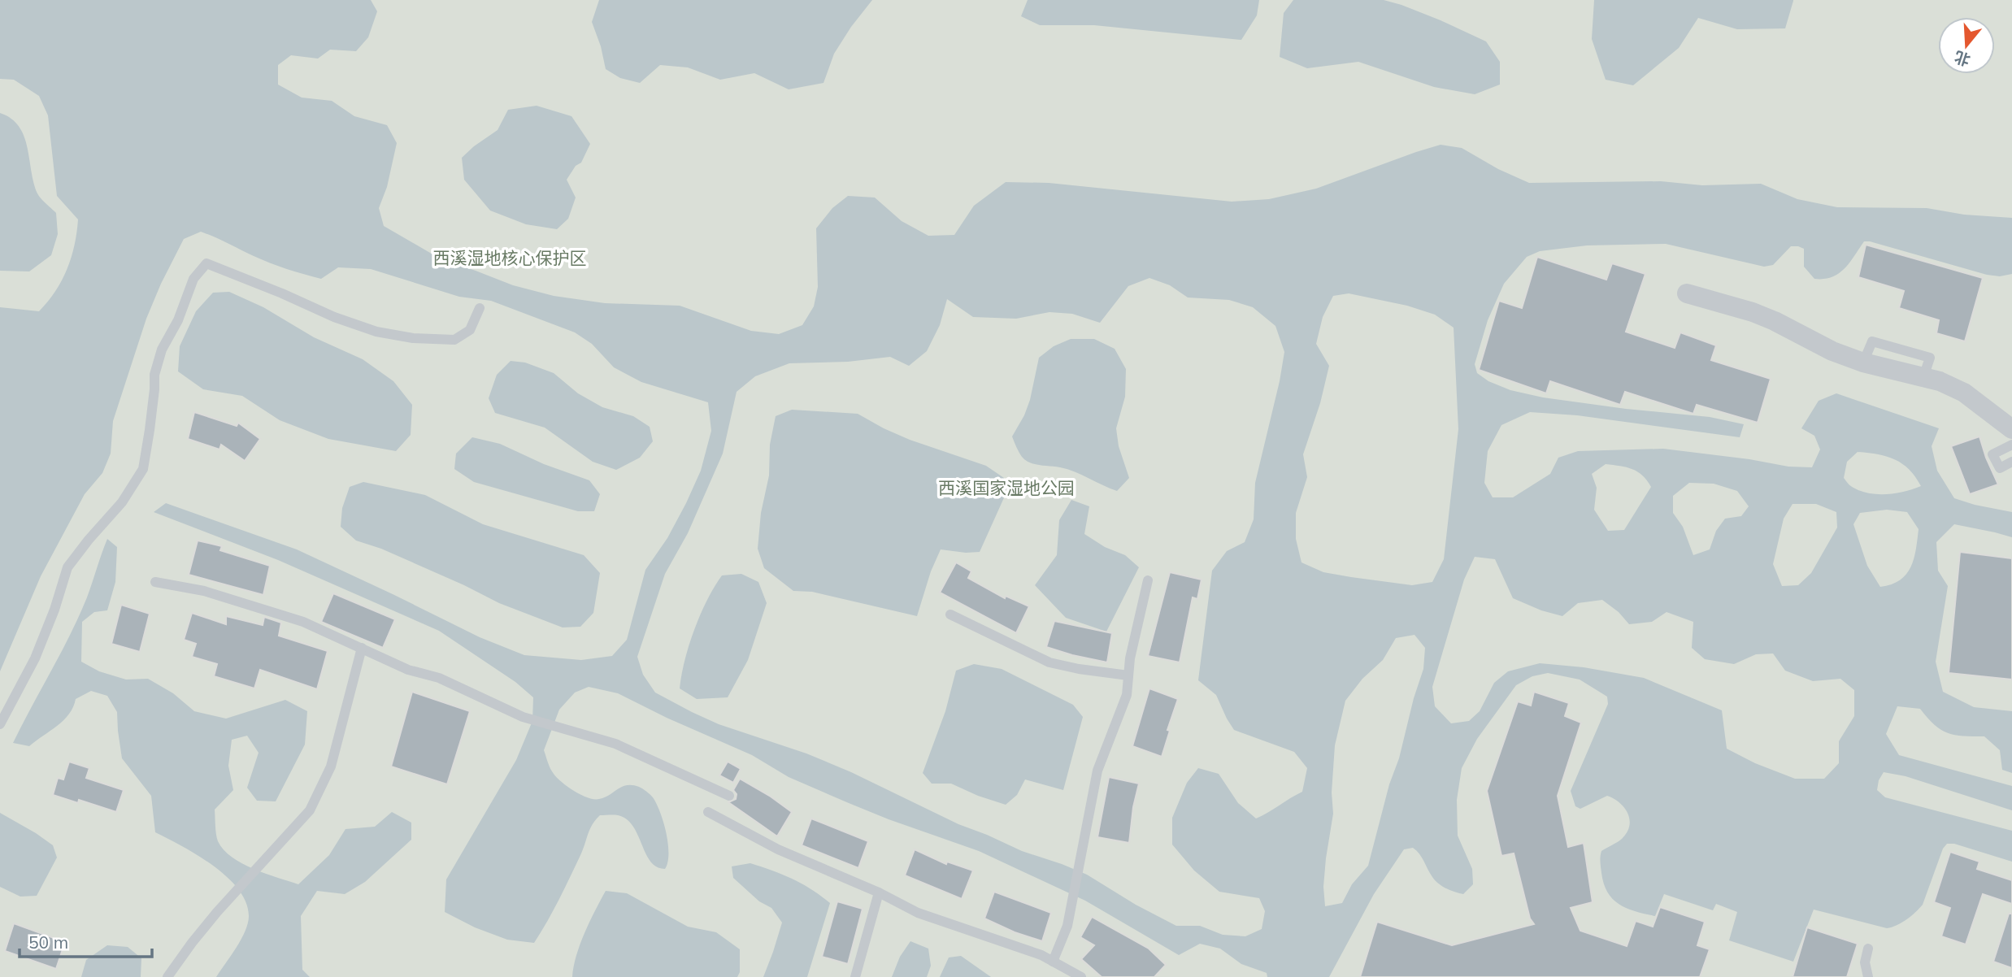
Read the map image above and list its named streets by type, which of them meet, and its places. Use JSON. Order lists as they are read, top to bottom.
{
  "parks": ["西溪湿地核心保护区", "西溪国家湿地公园"],
  "scale_bar": "50 m",
  "north": "bottom"
}
